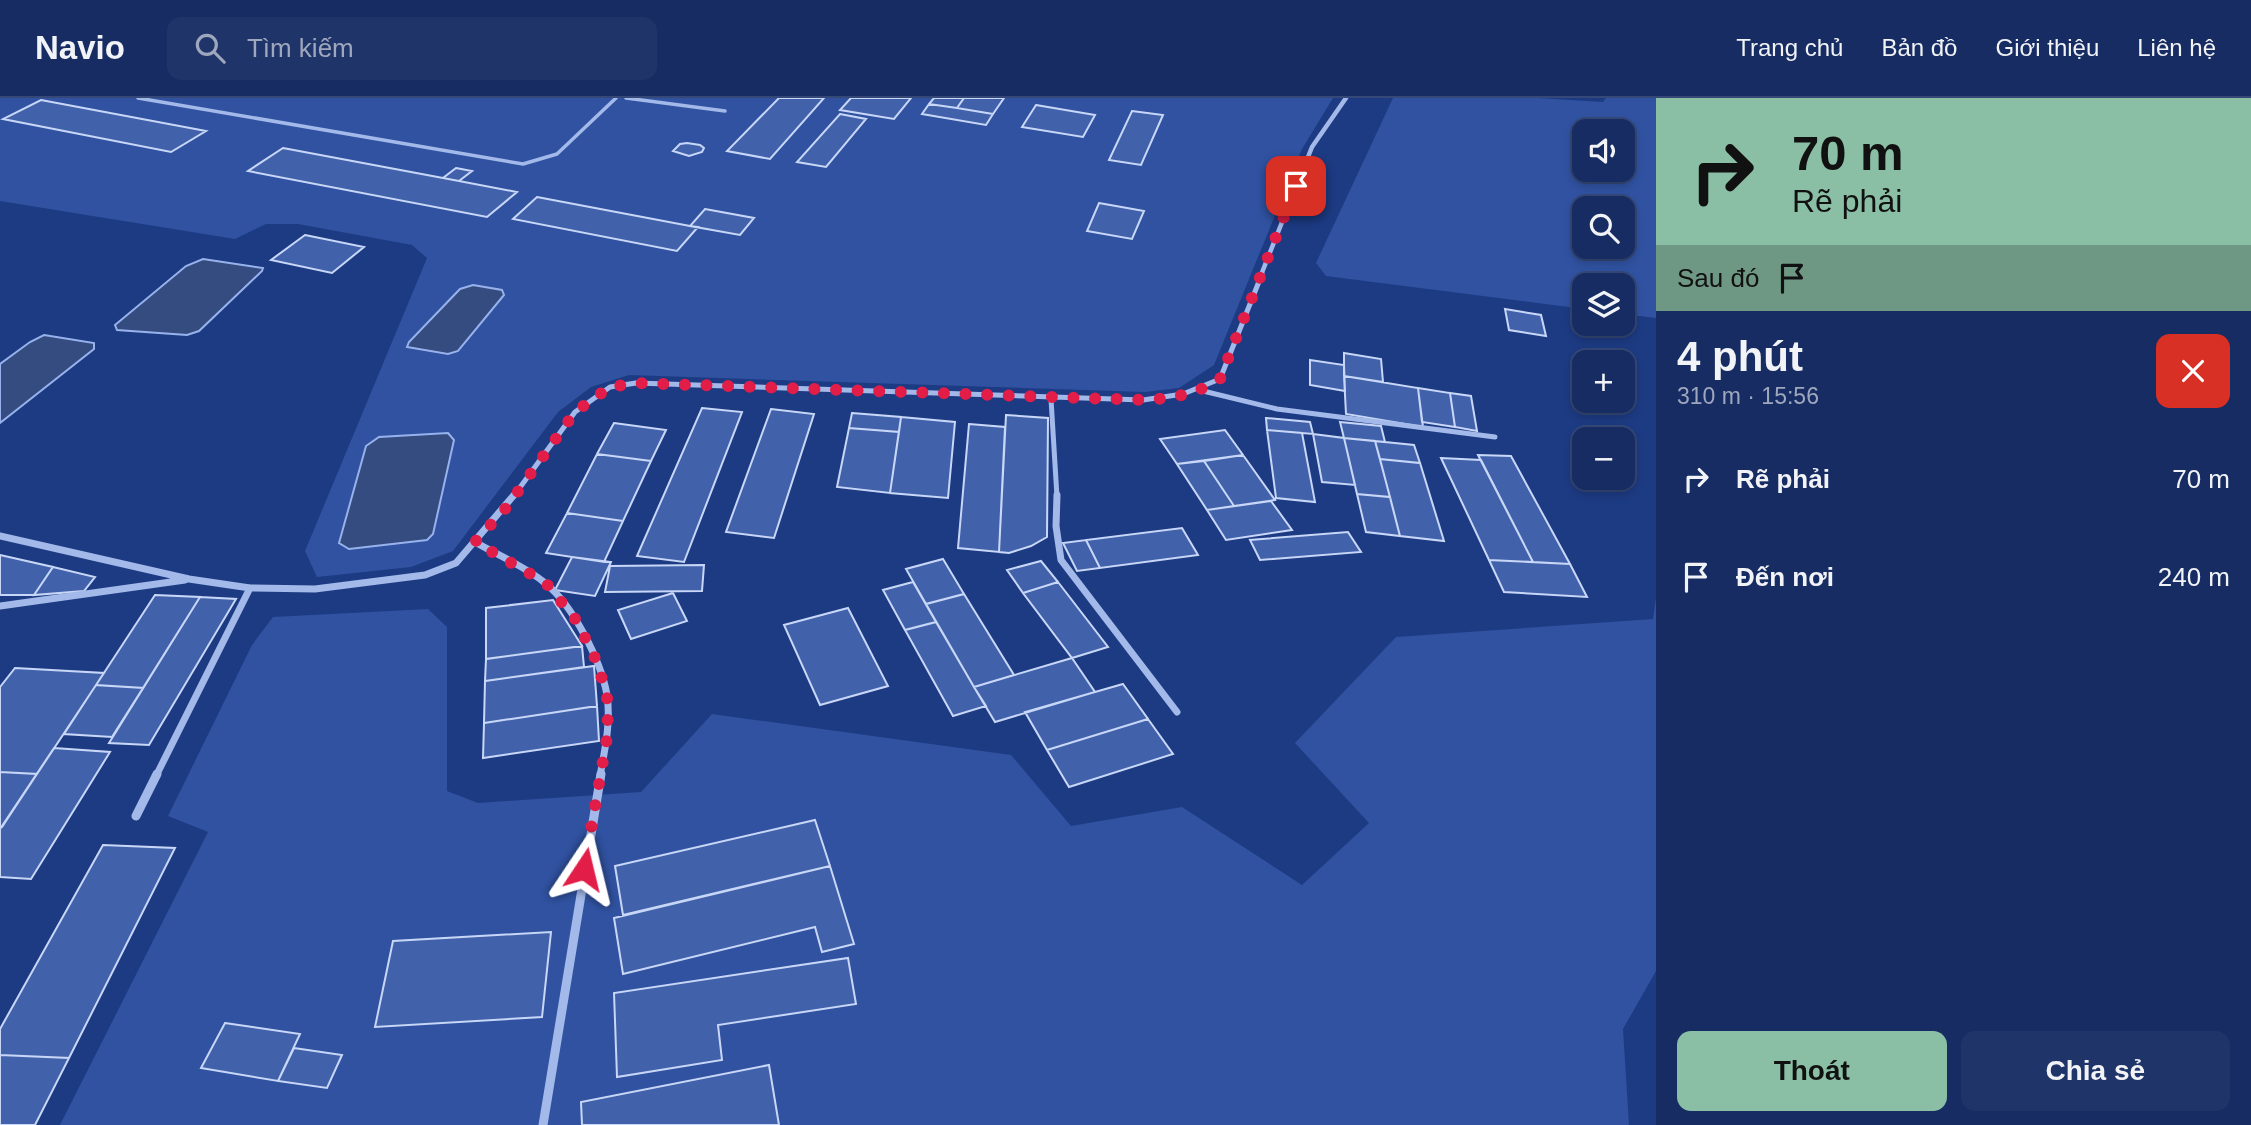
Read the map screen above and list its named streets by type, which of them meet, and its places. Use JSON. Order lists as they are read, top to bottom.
{
  "page": {
    "header": "Navio",
    "search": "Tìm kiếm",
    "nav": [
      "Trang chủ",
      "Bản đồ",
      "Giới thiệu",
      "Liên hệ"
    ],
    "turn": ["70 m", "Rẽ phải"],
    "map_buttons": ["+", "−"],
    "then": "Sau đó",
    "heading": ["4 phút", "310 m · 15:56"],
    "list": [
      {
        "name": "Rẽ phải",
        "value": "70 m"
      },
      {
        "name": "Đến nơi",
        "value": "240 m"
      }
    ],
    "buttons": ["Thoát", "Chia sẻ"]
  }
}
